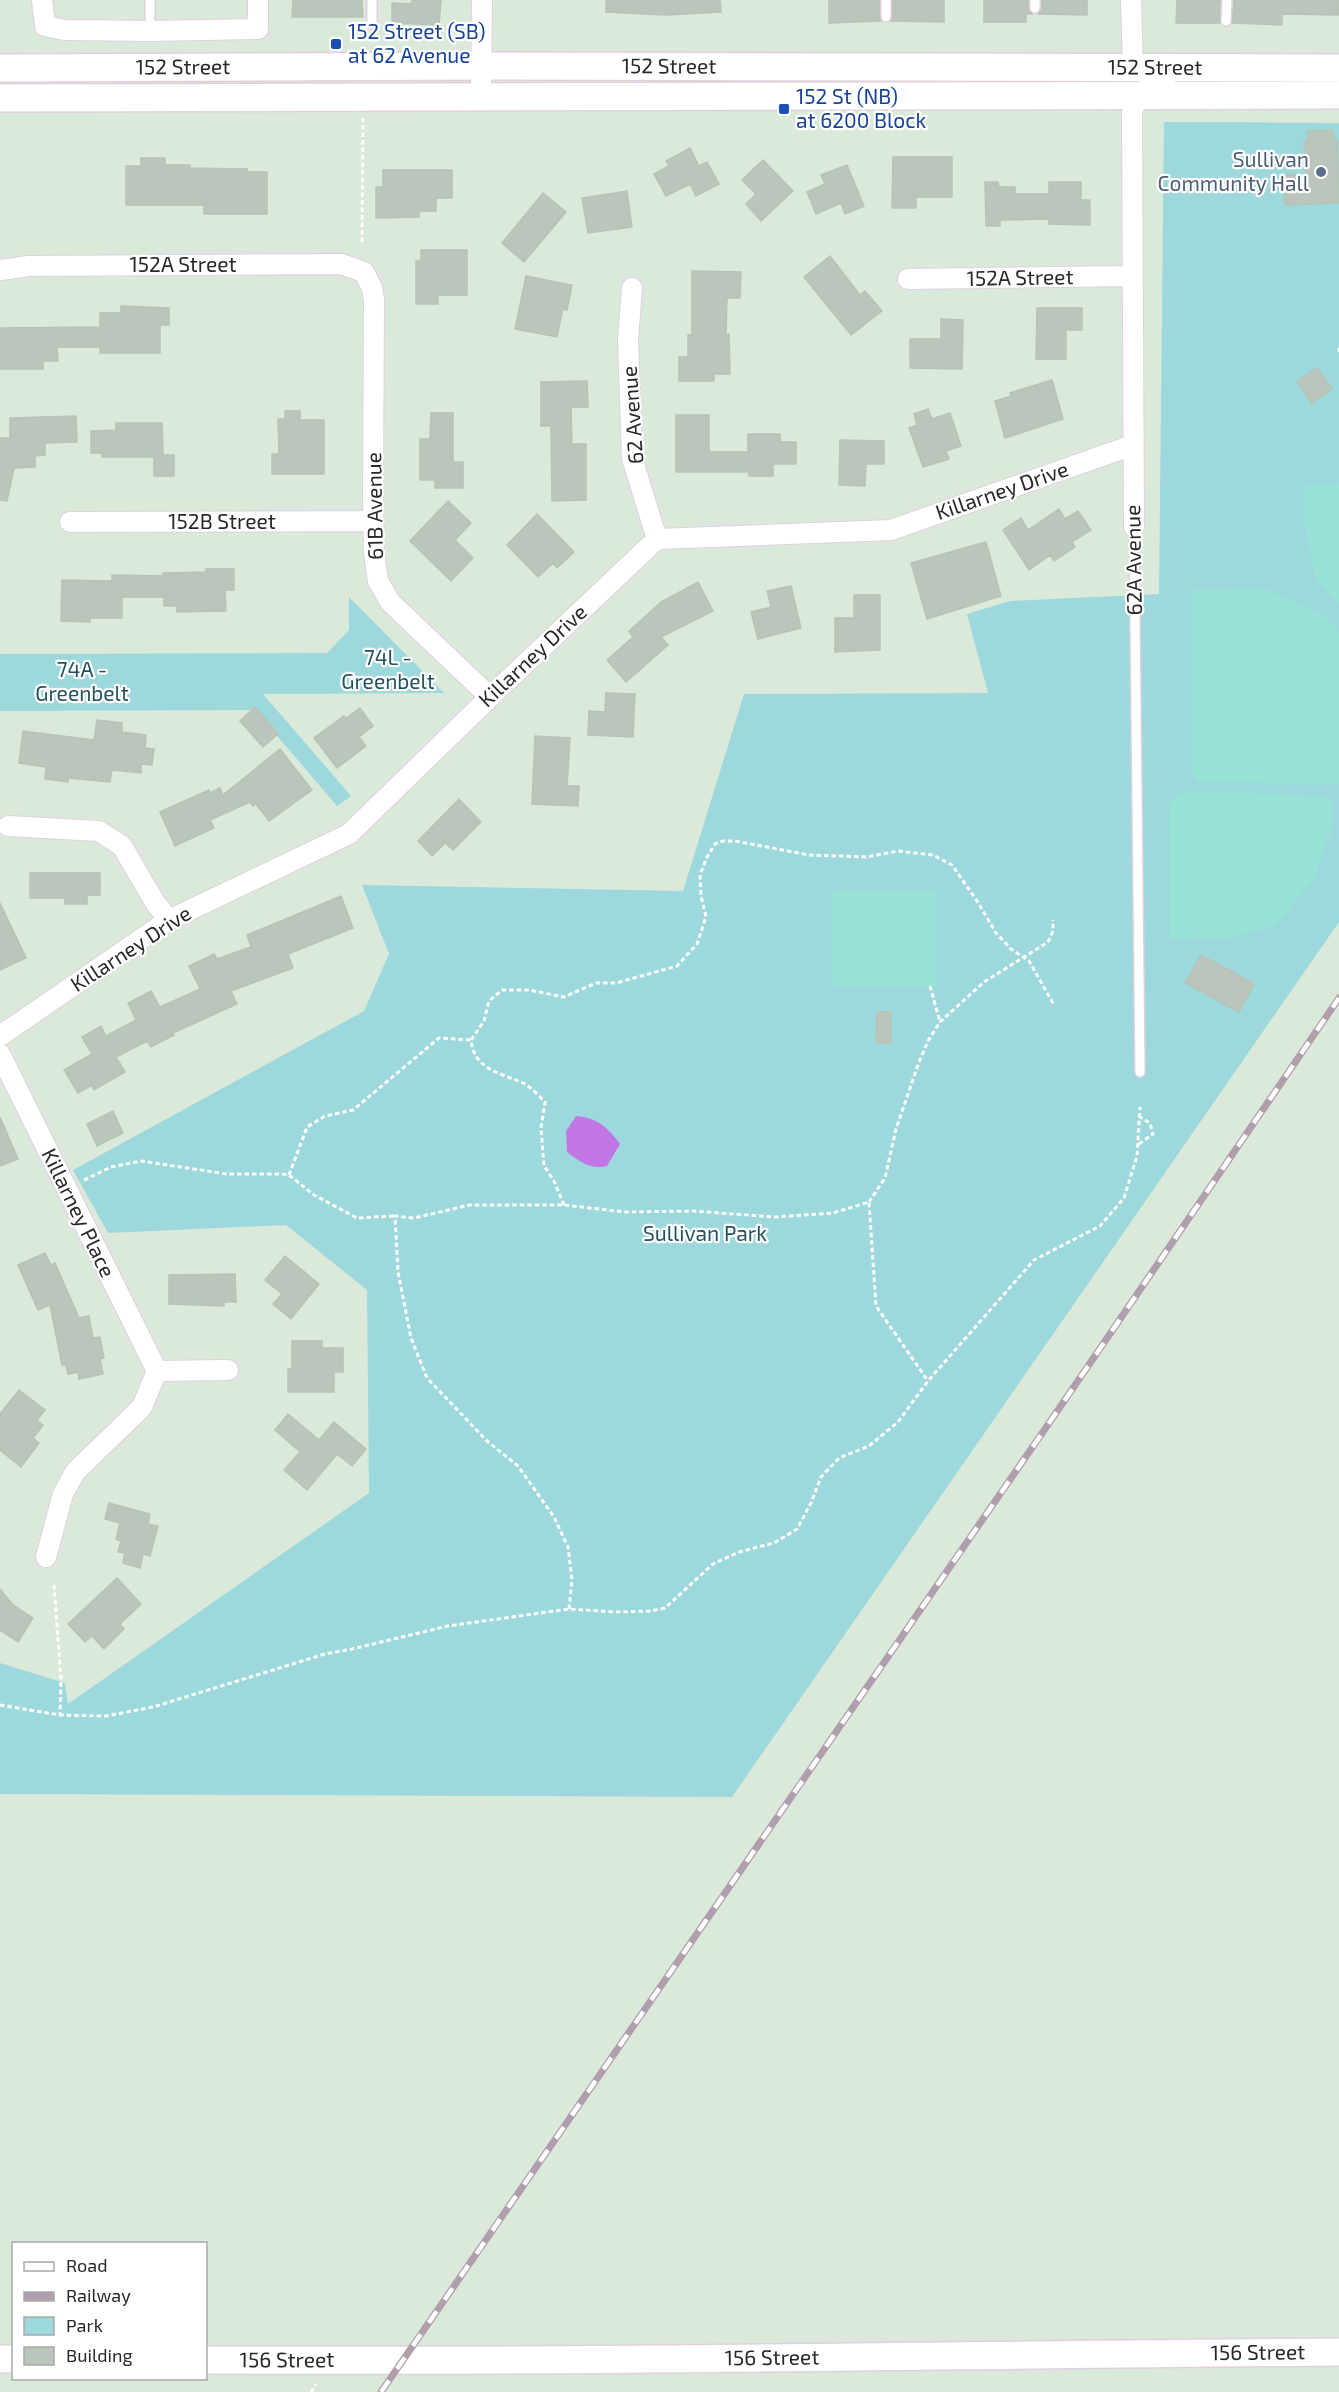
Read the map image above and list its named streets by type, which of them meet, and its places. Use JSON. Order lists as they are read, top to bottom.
{
  "streets": {
    "main road": ["152 Street", "156 Street"],
    "street": [
      "152A Street",
      "62 Avenue",
      "Killarney Drive",
      "61B Avenue",
      "152B Street",
      "62A Avenue",
      "Killarney Place"
    ]
  },
  "crossings": [
    ["152 Street", "62A Avenue"],
    ["152A Street", "61B Avenue"],
    ["152A Street", "62A Avenue"],
    ["62 Avenue", "Killarney Drive"],
    ["Killarney Drive", "61B Avenue"],
    ["Killarney Drive", "62A Avenue"],
    ["61B Avenue", "152B Street"]
  ],
  "parks": ["74L - Greenbelt", "74A - Greenbelt", "Sullivan Park"],
  "places": {
    "transit": ["152 Street (SB) at 62 Avenue", "152 St (NB) at 6200 Block"],
    "other": ["Sullivan Community Hall"]
  },
  "legend": [
    "Road",
    "Railway",
    "Park",
    "Building"
  ]
}
